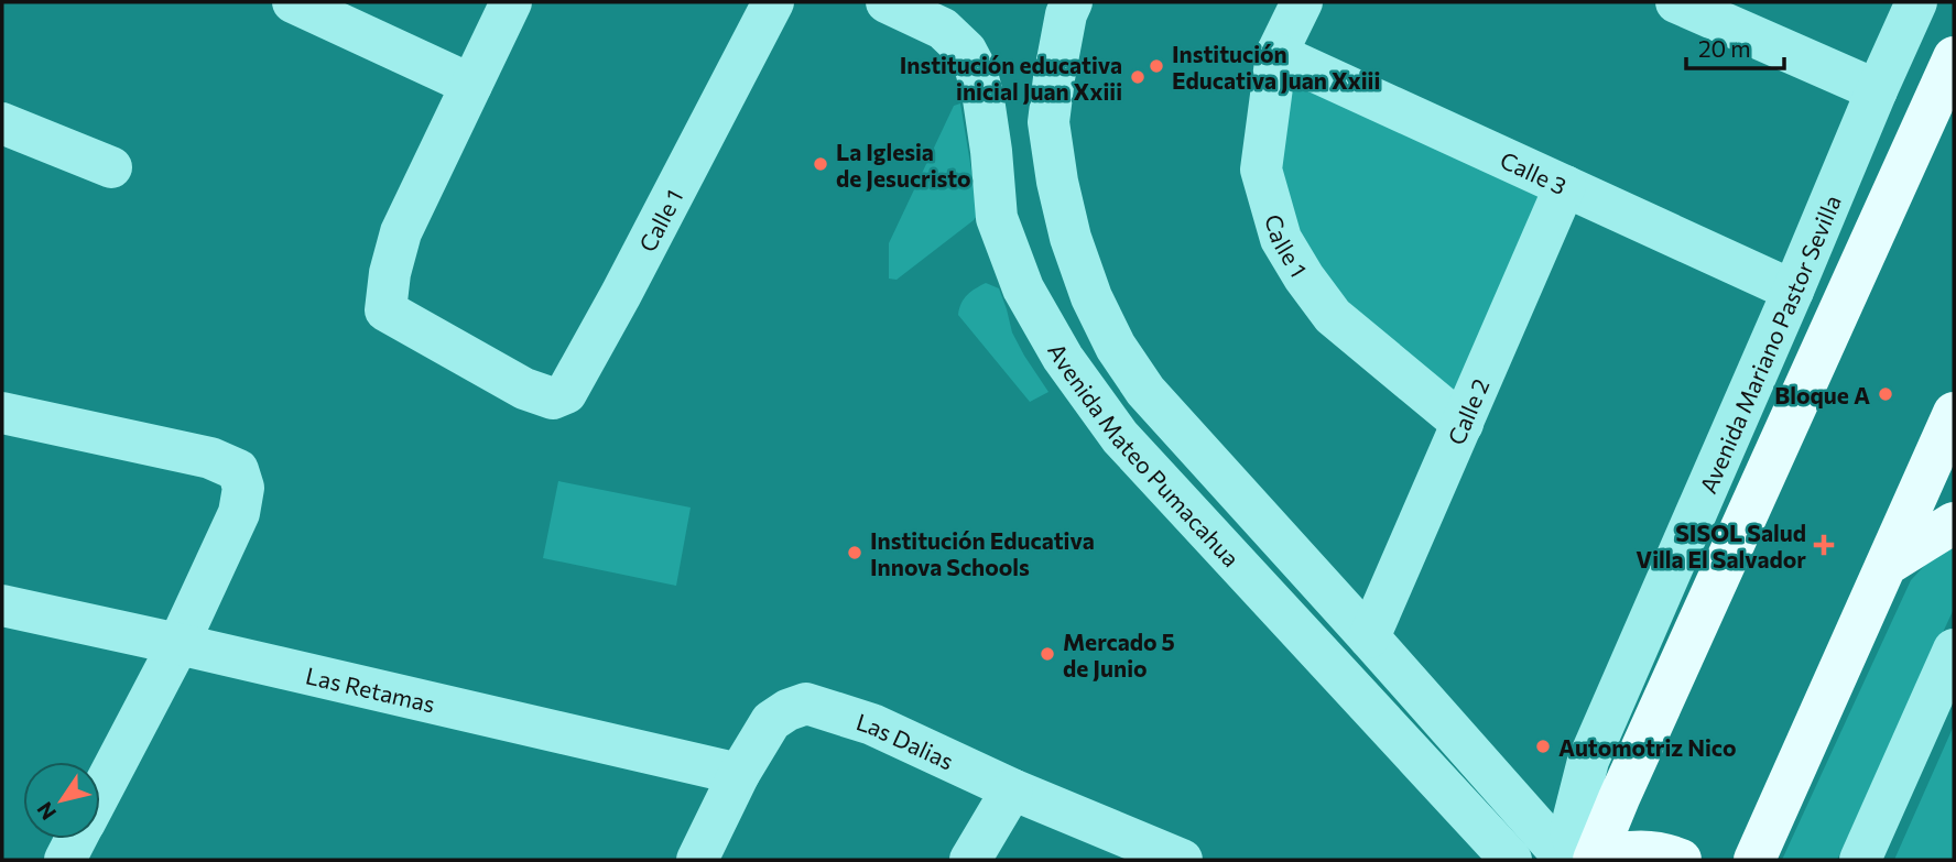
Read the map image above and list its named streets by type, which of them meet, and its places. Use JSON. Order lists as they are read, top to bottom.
{
  "streets": {
    "main road": ["Avenida Mariano Pastor Sevilla"],
    "street": [
      "Calle 3",
      "Calle 1",
      "Calle 2",
      "Avenida Mateo Pumacahua",
      "Las Retamas",
      "Las Dalias"
    ]
  },
  "crossings": [
    ["Calle 3", "Calle 1"],
    ["Calle 3", "Avenida Mariano Pastor Sevilla"],
    ["Calle 3", "Calle 2"],
    ["Calle 1", "Calle 2"],
    ["Calle 2", "Avenida Mateo Pumacahua"],
    ["Las Retamas", "Las Dalias"]
  ],
  "places": {
    "other": [
      "Institución Educativa Juan Xxiii",
      "Institución educativa inicial Juan Xxiii",
      "La Iglesia de Jesucristo",
      "Bloque A",
      "Institución Educativa Innova Schools",
      "Mercado 5 de Junio",
      "Automotriz Nico"
    ],
    "health": ["SISOL Salud Villa El Salvador"]
  },
  "scale_bar": "20 m",
  "north": "bottom left"
}
